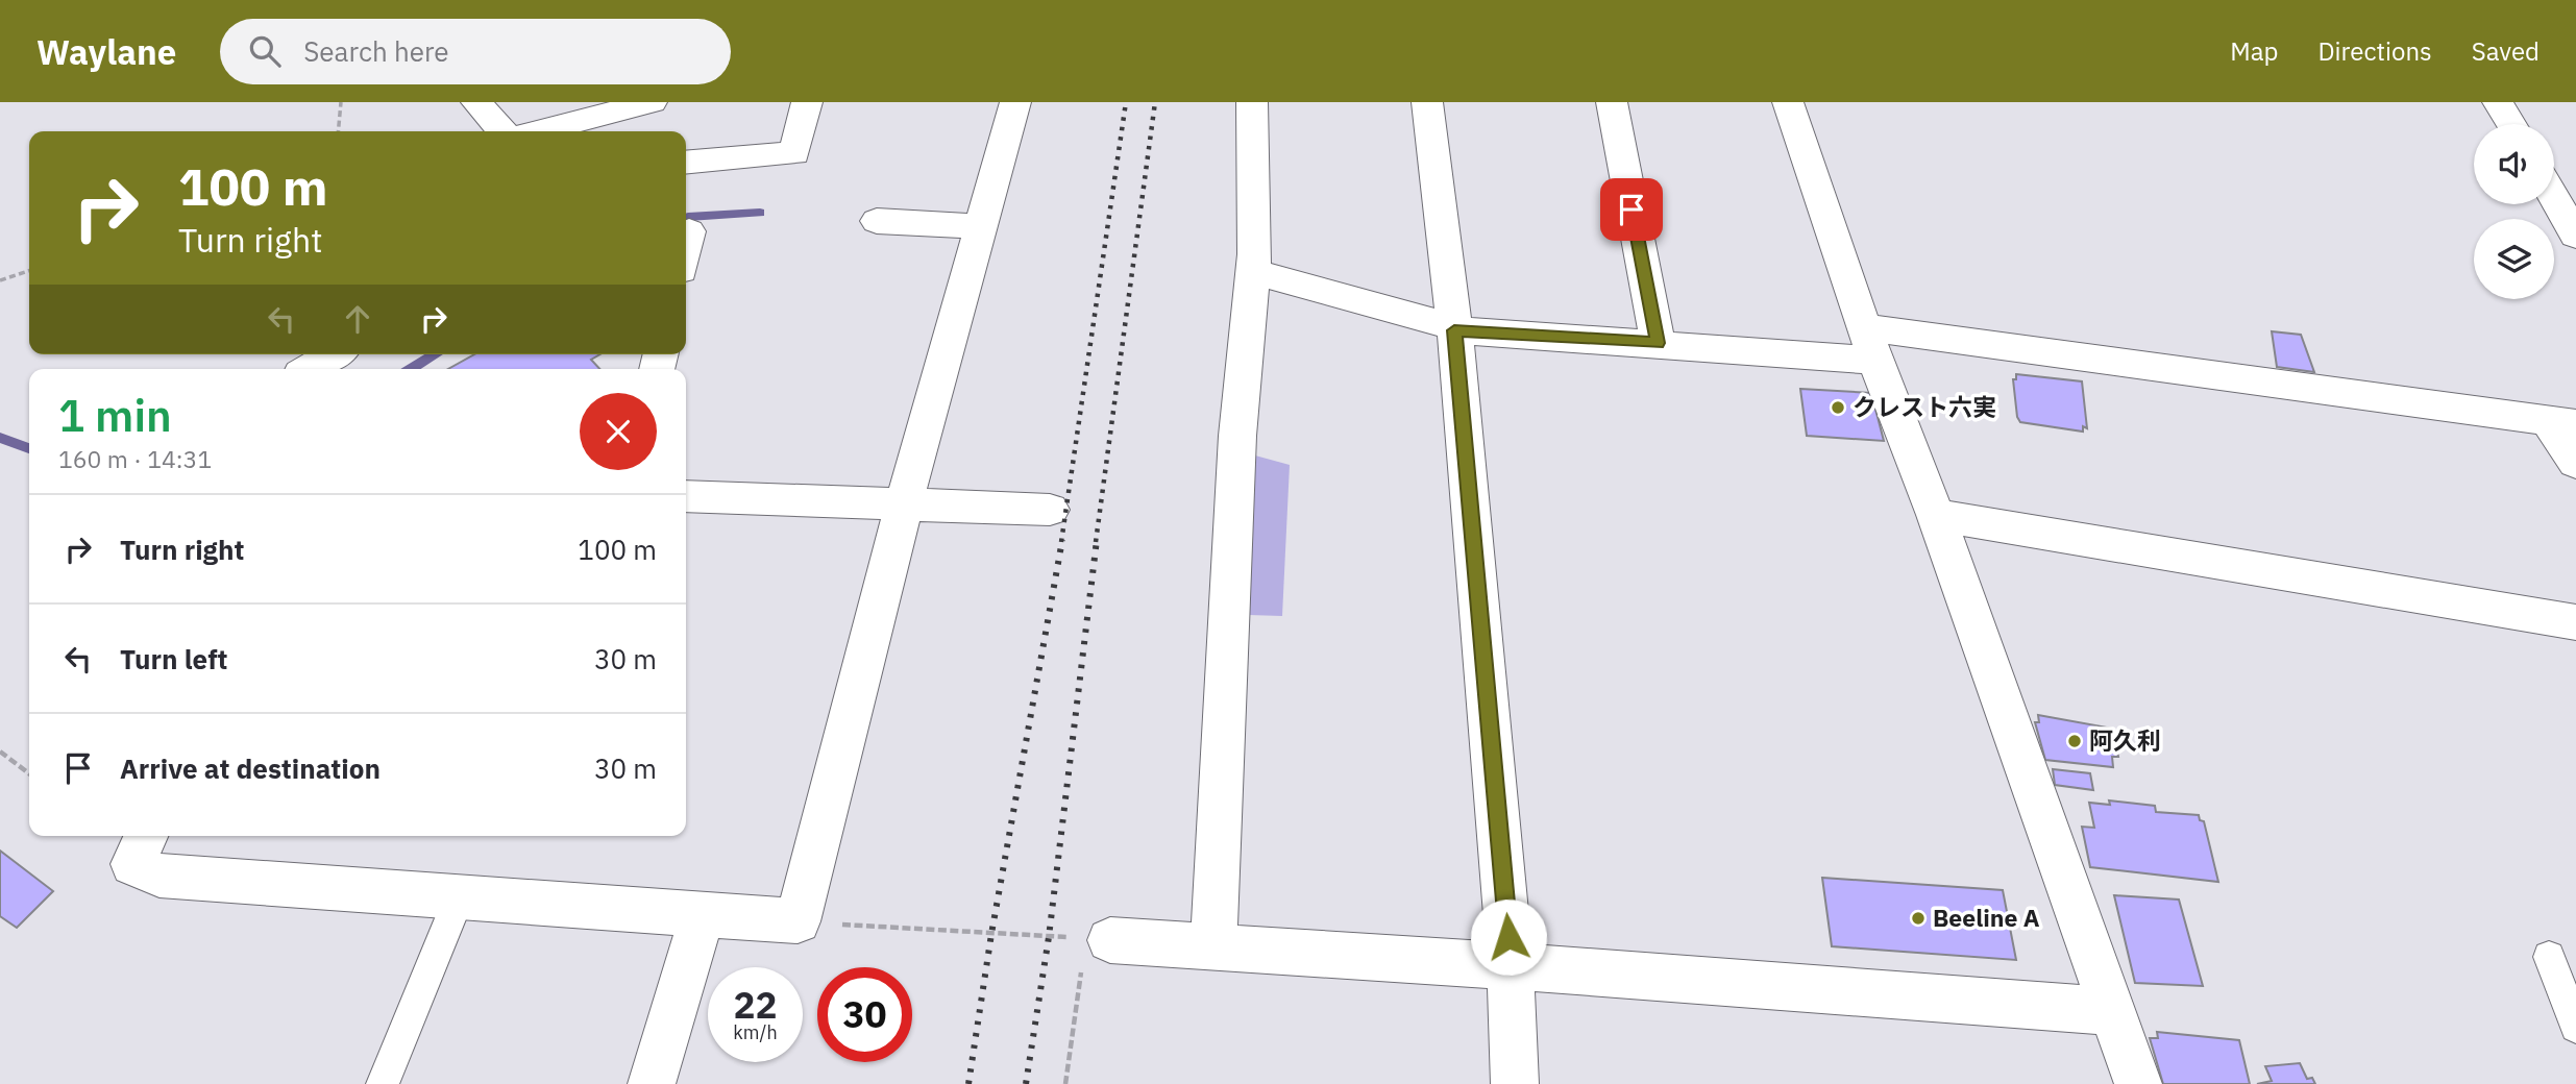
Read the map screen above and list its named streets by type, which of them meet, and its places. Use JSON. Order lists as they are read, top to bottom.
{
  "places": ["クレスト六実", "阿久利", "Beeline A"],
  "page": {
    "header": "Waylane",
    "search": "Search here",
    "nav": ["Map", "Directions", "Saved"],
    "turn": ["100 m", "Turn right"],
    "heading": ["1 min", "160 m · 14:31"],
    "list": [
      {
        "name": "Turn right",
        "value": "100 m"
      },
      {
        "name": "Turn left",
        "value": "30 m"
      },
      {
        "name": "Arrive at destination",
        "value": "30 m"
      }
    ],
    "speed": "22 km/h",
    "limit": "30"
  }
}
